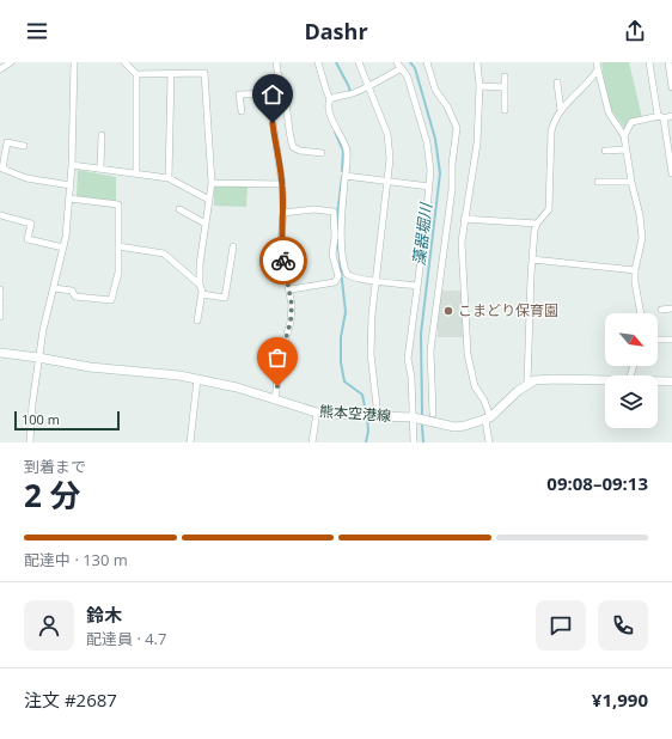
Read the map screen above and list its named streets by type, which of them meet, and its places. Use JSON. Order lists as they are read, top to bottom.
{
  "streets": {
    "main road": ["熊本空港線"]
  },
  "water": ["藻器堀川"],
  "places": ["こまどり保育園"],
  "scale_bar": "100 m",
  "north": "bottom right",
  "page": {
    "header": "Dashr",
    "scale": "100 m",
    "heading": ["2 分", "到着まで", "09:08–09:13"],
    "panel": [
      "鈴木",
      "配達員 · 4.7",
      "注文 #2687",
      "¥1,990"
    ],
    "bar": "配達中 · 130 m"
  }
}
